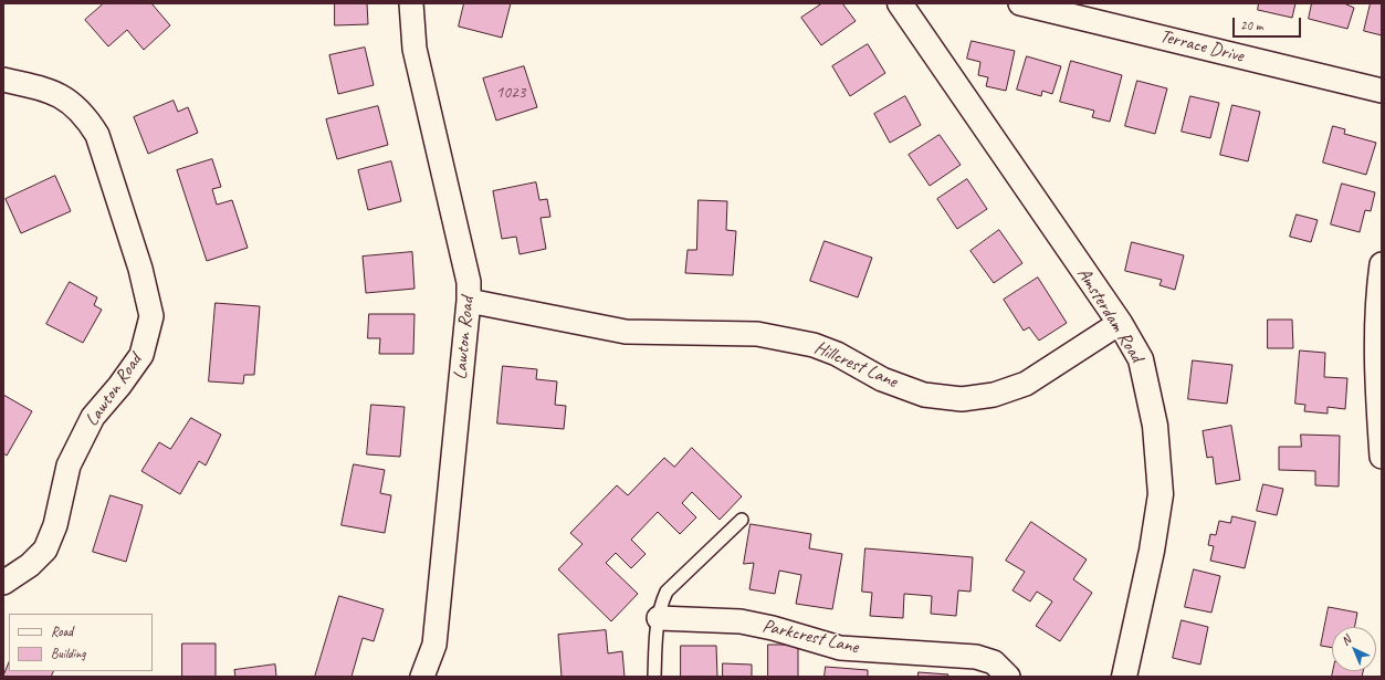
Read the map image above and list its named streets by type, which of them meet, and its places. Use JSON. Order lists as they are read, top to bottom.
{
  "streets": {
    "street": [
      "Terrace Drive",
      "Amsterdam Road",
      "Lawton Road",
      "Hillcrest Lane",
      "Parkcrest Lane"
    ]
  },
  "crossings": [
    ["Amsterdam Road", "Hillcrest Lane"],
    ["Lawton Road", "Hillcrest Lane"]
  ],
  "house_numbers": ["1023"],
  "legend": ["Road", "Building"],
  "scale_bar": "20 m",
  "north": "top left"
}
